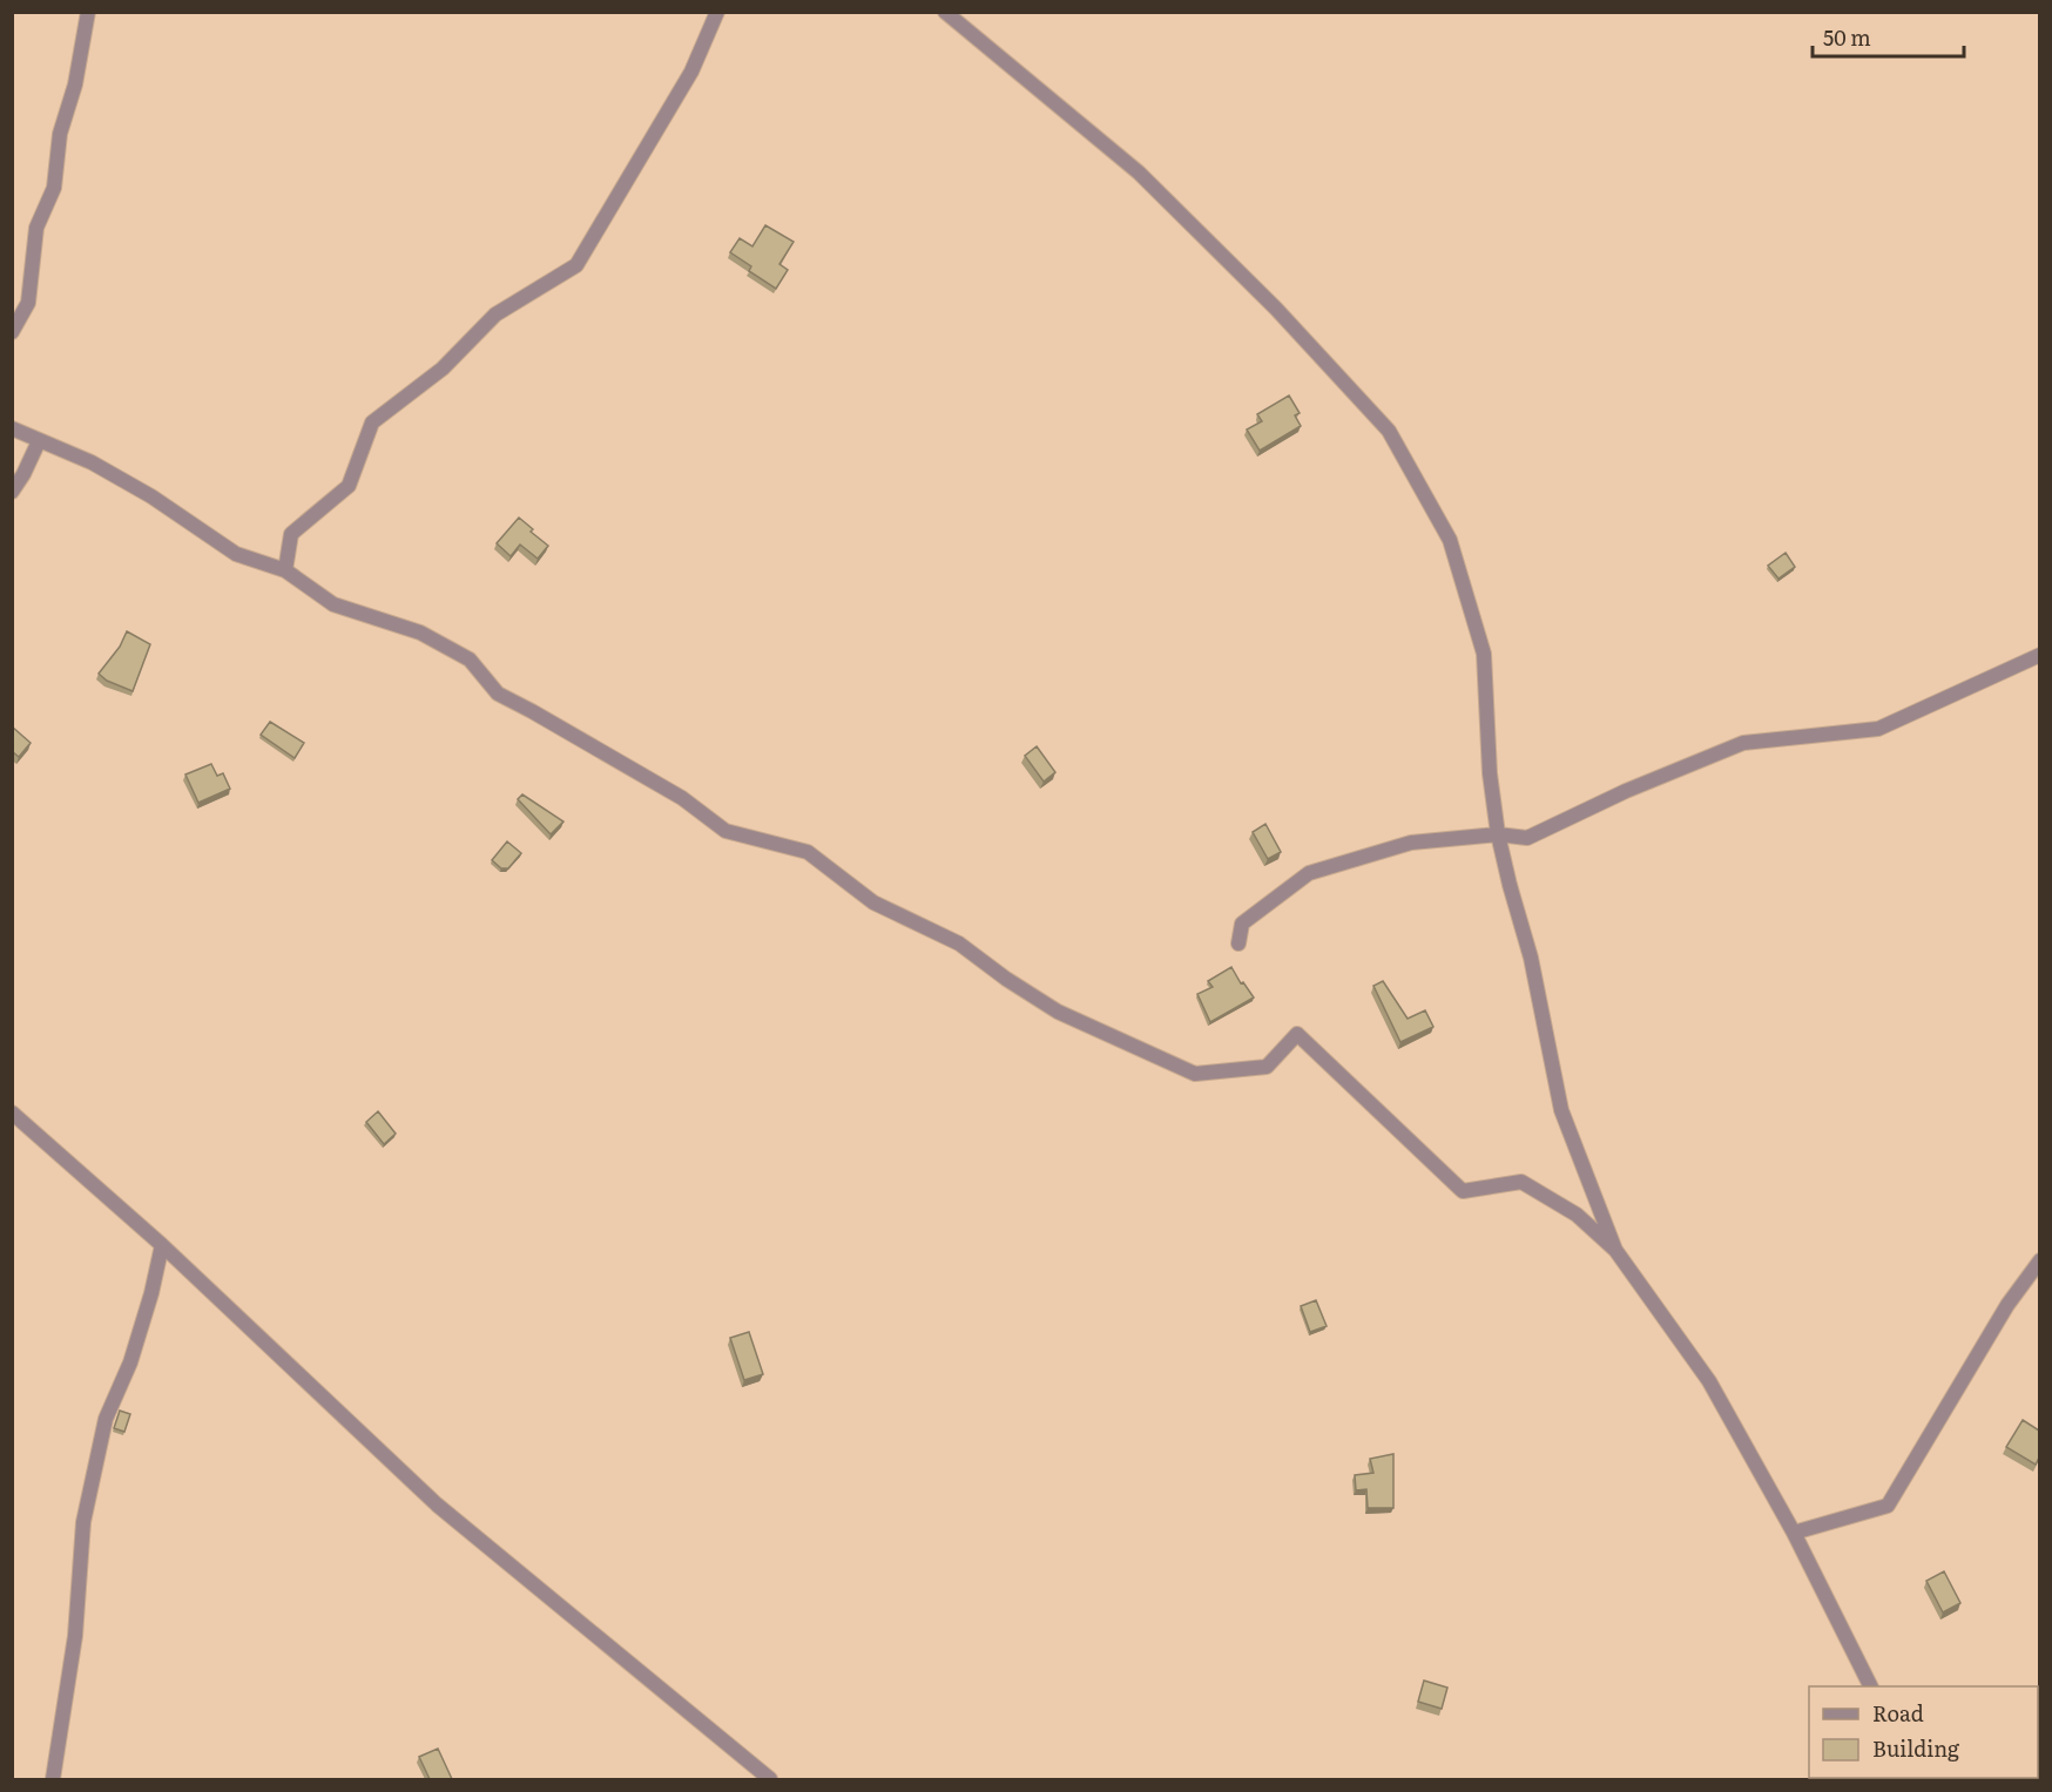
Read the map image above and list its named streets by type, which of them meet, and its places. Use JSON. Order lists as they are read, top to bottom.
{
  "legend": ["Road", "Building"],
  "scale_bar": "50 m"
}
